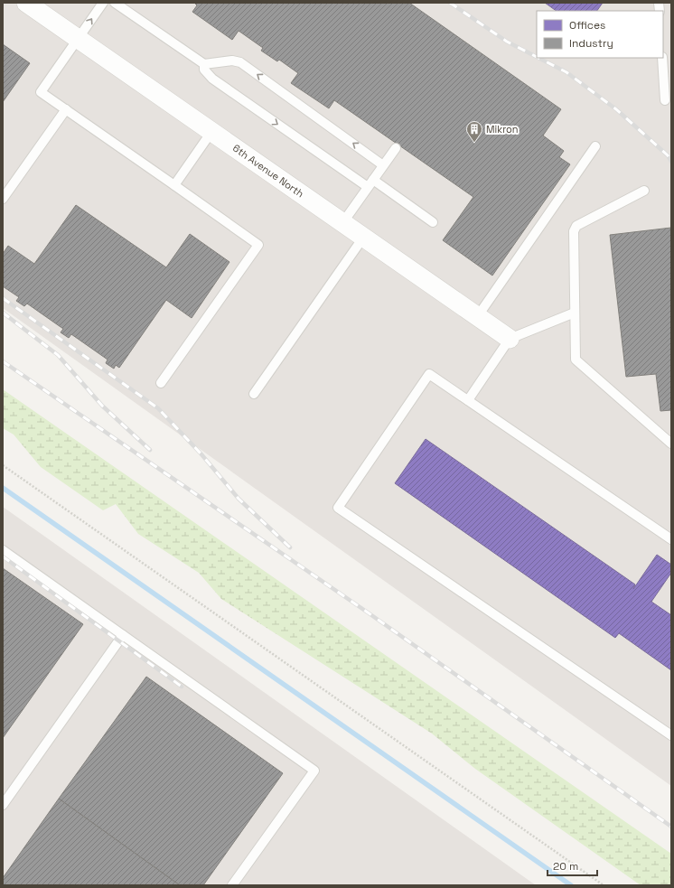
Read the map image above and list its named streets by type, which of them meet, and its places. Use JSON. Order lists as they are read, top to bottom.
{
  "streets": {
    "street": ["6th Avenue North"]
  },
  "places": {
    "building": ["Mikron"]
  },
  "legend": ["Offices", "Industry"],
  "scale_bar": "20 m"
}
